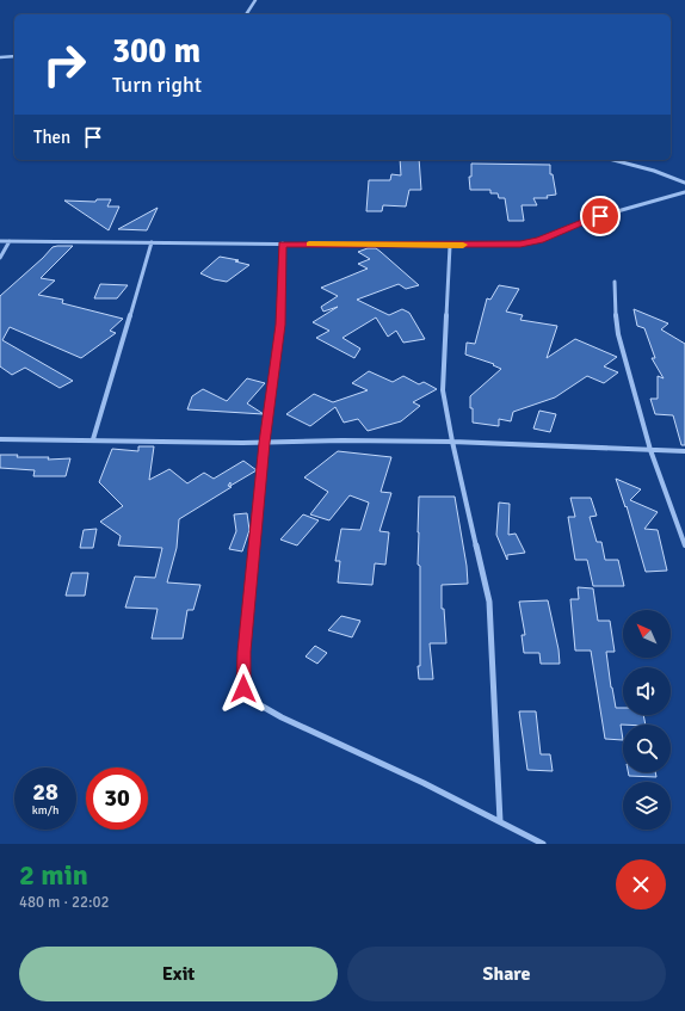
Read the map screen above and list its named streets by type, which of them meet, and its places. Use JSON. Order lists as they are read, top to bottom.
{
  "north": "top left",
  "page": {
    "turn": ["300 m", "Turn right"],
    "then": "Then",
    "speed": "28 km/h",
    "limit": "30",
    "heading": ["2 min", "480 m · 22:02"],
    "buttons": ["Exit", "Share"]
  }
}
